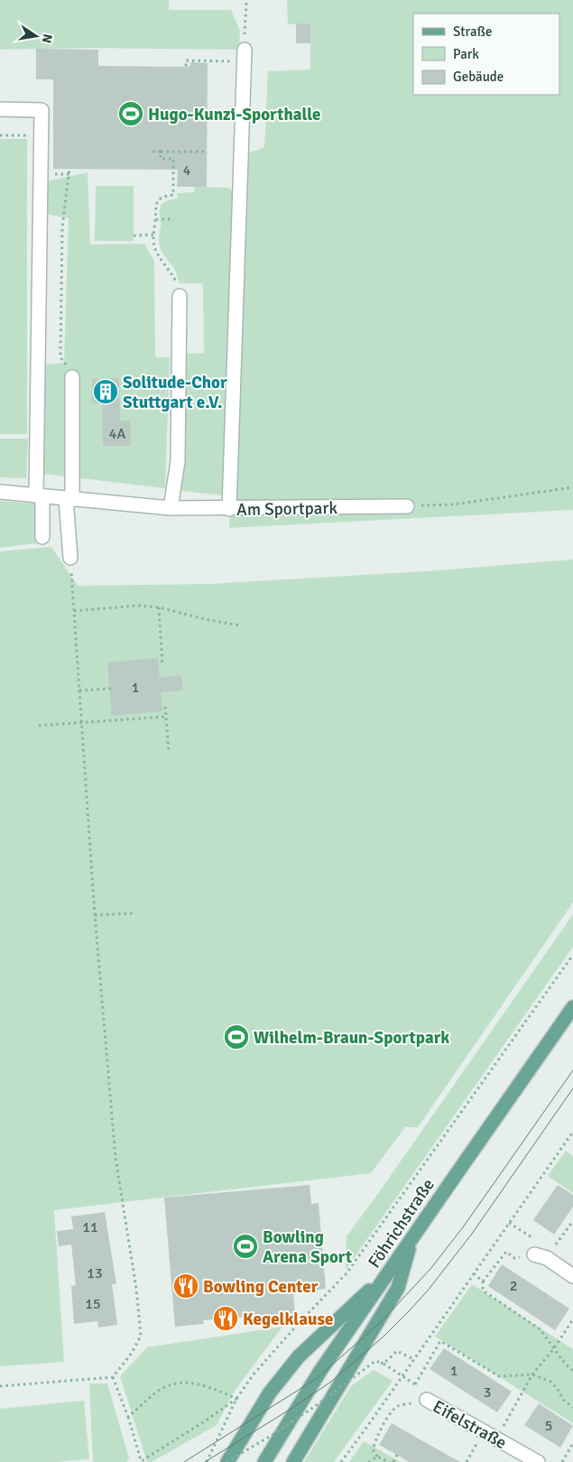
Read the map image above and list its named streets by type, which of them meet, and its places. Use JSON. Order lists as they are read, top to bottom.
{
  "streets": {
    "main road": ["Föhrichstraße"],
    "street": ["Am Sportpark", "Eifelstraße"]
  },
  "places": {
    "sports": ["Hugo-Kunzi-Sporthalle", "Wilhelm-Braun-Sportpark", "Bowling Arena Sport"],
    "building": ["Solitude-Chor Stuttgart e.V."],
    "restaurant": ["Bowling Center", "Kegelklause"]
  },
  "house_numbers": [
    "4",
    "4A",
    "1",
    "11",
    "13",
    "2",
    "15",
    "1",
    "3",
    "5"
  ],
  "legend": ["Straße", "Park", "Gebäude"],
  "north": "right"
}
